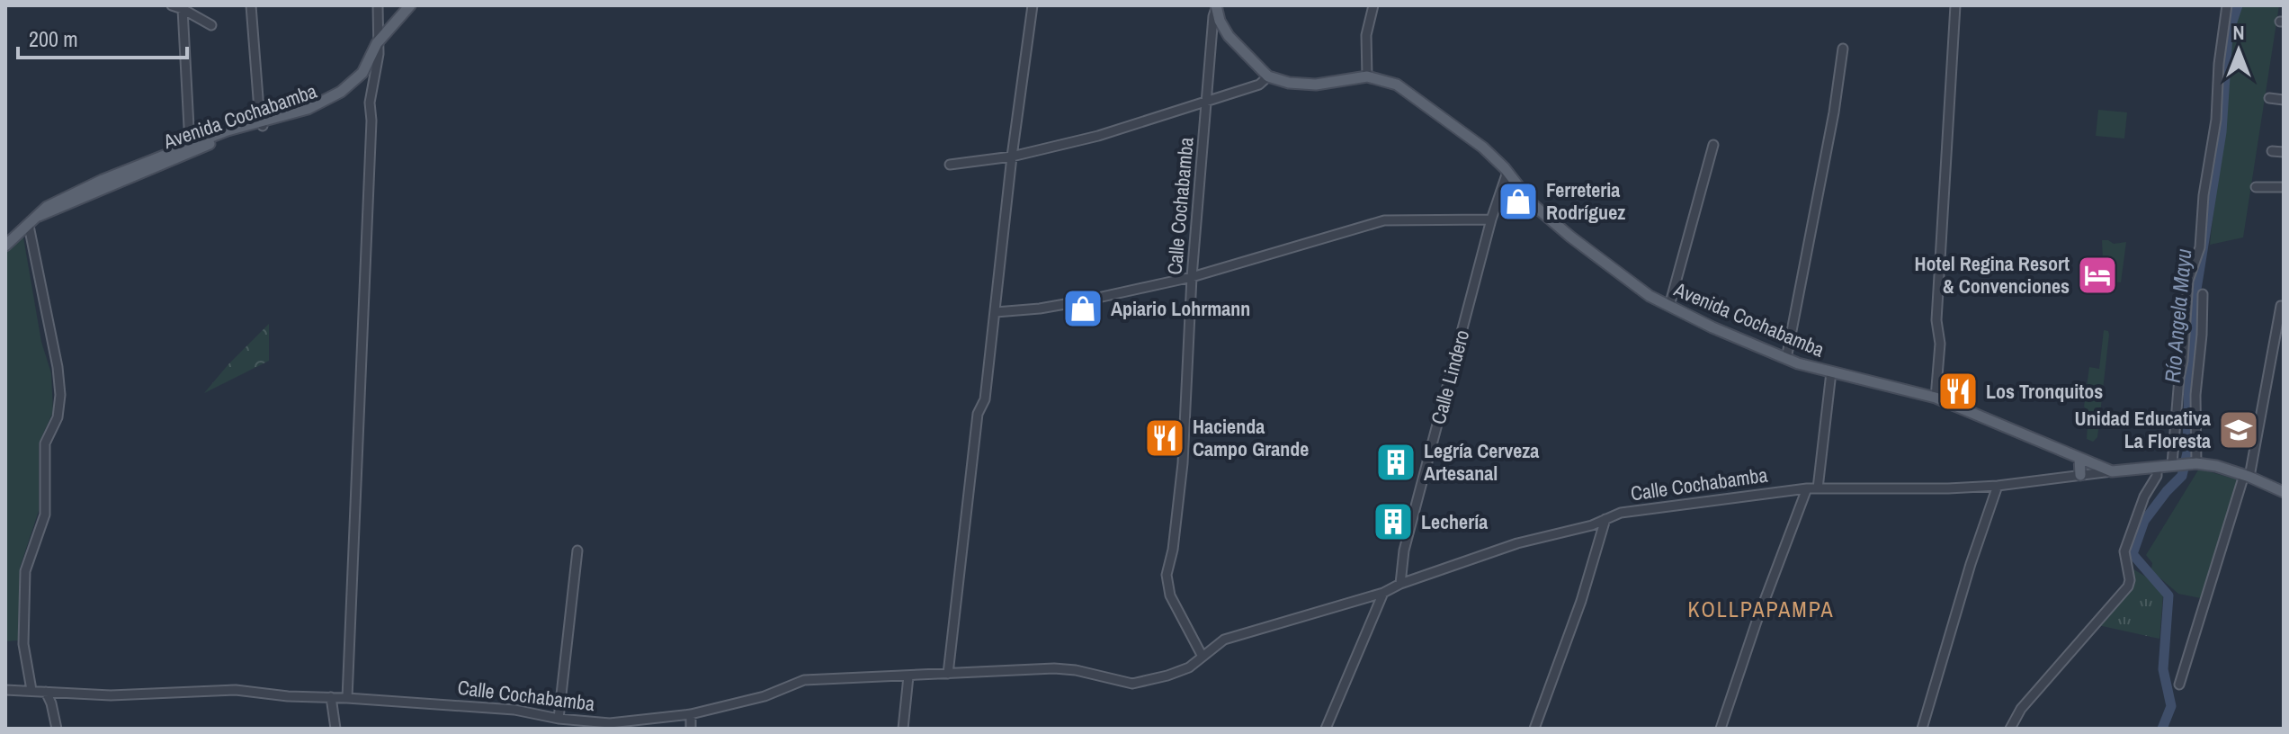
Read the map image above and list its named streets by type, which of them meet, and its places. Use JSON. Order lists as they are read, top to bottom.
{
  "streets": {
    "main road": ["Avenida Cochabamba", "Calle Cochabamba"],
    "street": ["Calle Lindero"]
  },
  "crossings": [
    ["Avenida Cochabamba", "Calle Cochabamba"],
    ["Avenida Cochabamba", "Calle Lindero"],
    ["Calle Cochabamba", "Calle Lindero"]
  ],
  "districts": ["KOLLPAPAMPA"],
  "water": ["Río Angela Mayu"],
  "places": {
    "shop": ["Ferreteria Rodríguez", "Apiario Lohrmann"],
    "hotel": ["Hotel Regina Resort & Convenciones"],
    "restaurant": ["Los Tronquitos", "Hacienda Campo Grande"],
    "school or university": ["Unidad Educativa La Floresta"],
    "building": ["Legría Cerveza Artesanal", "Lechería"]
  },
  "scale_bar": "200 m",
  "north": "top"
}
